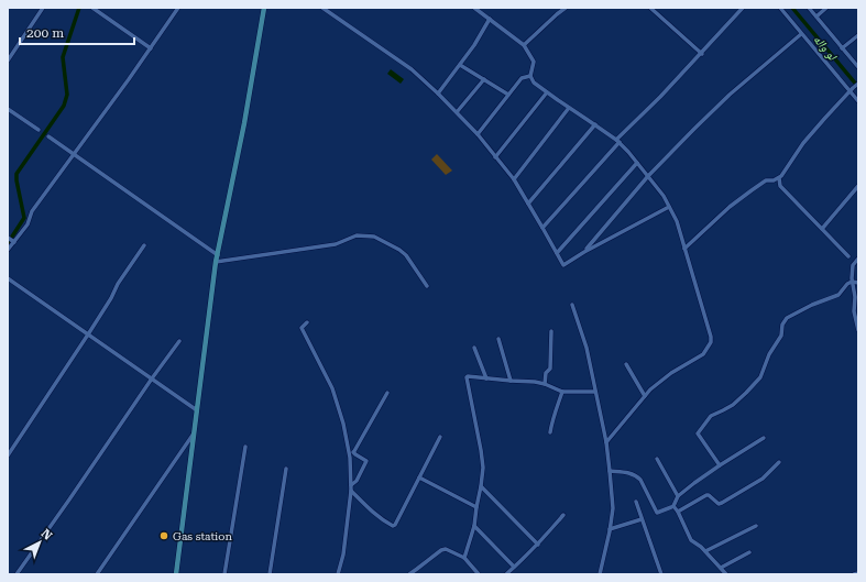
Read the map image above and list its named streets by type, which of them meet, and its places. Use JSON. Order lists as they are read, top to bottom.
{
  "water": ["لو واله"],
  "places": ["Gas station"],
  "scale_bar": "200 m",
  "north": "top right"
}
